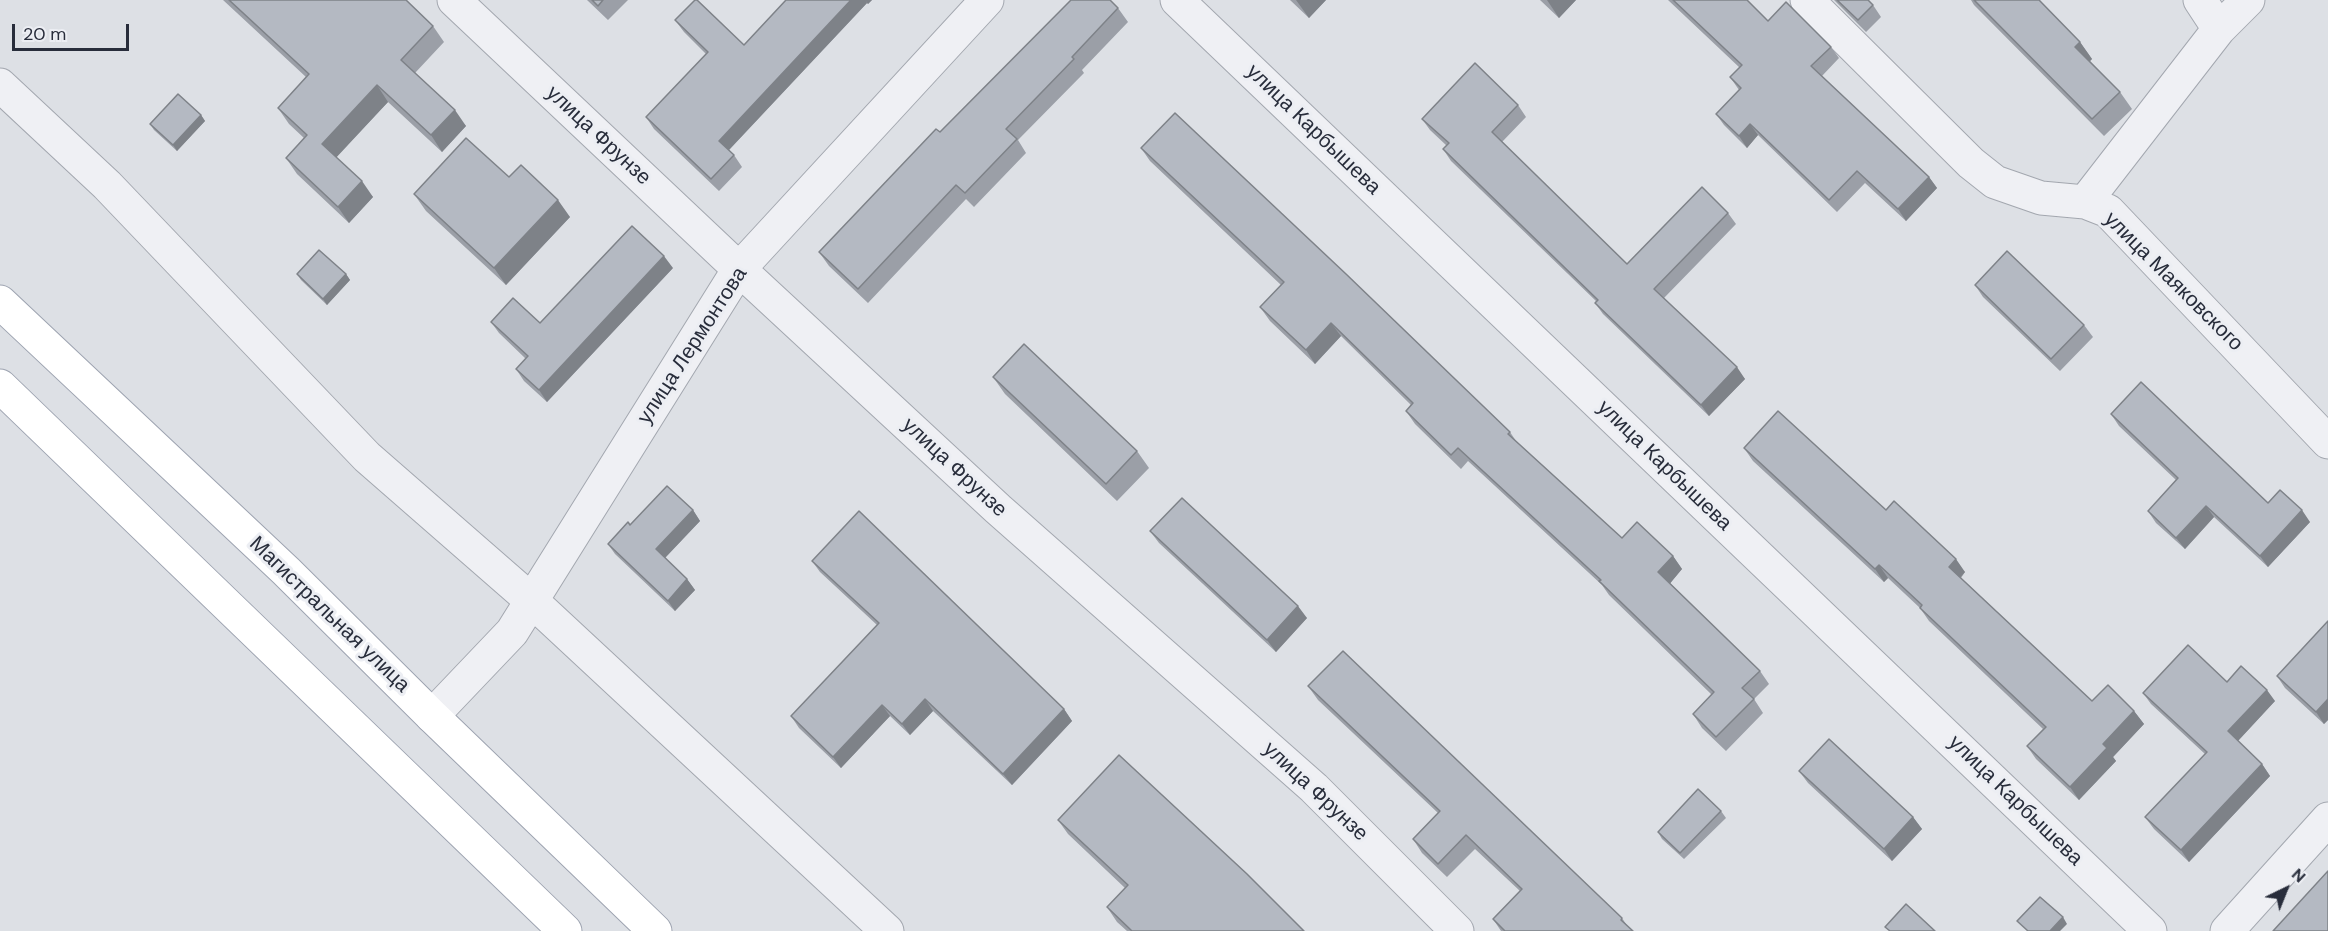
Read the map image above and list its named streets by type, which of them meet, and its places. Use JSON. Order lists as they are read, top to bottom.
{
  "streets": {
    "main road": ["Магистральная улица"],
    "street": [
      "улица Карбышева",
      "улица Фрунзе",
      "улица Маяковского",
      "улица Лермонтова"
    ]
  },
  "crossings": [
    ["улица Фрунзе", "улица Лермонтова"],
    ["улица Лермонтова", "Магистральная улица"]
  ],
  "scale_bar": "20 m",
  "north": "top right"
}
